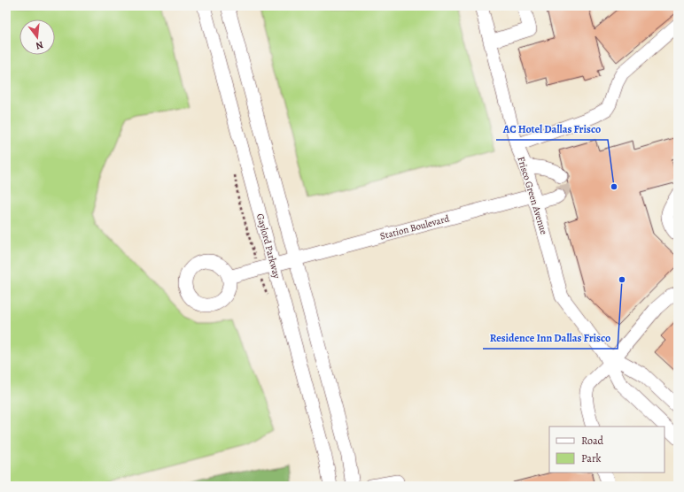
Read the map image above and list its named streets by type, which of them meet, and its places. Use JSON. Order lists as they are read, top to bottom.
{
  "streets": {
    "street": ["Frisco Green Avenue", "Station Boulevard", "Gaylord Parkway"]
  },
  "crossings": [
    ["Frisco Green Avenue", "Station Boulevard"],
    ["Station Boulevard", "Gaylord Parkway"]
  ],
  "places": ["AC Hotel Dallas Frisco", "Residence Inn Dallas Frisco"],
  "legend": ["Road", "Park"],
  "north": "bottom"
}
